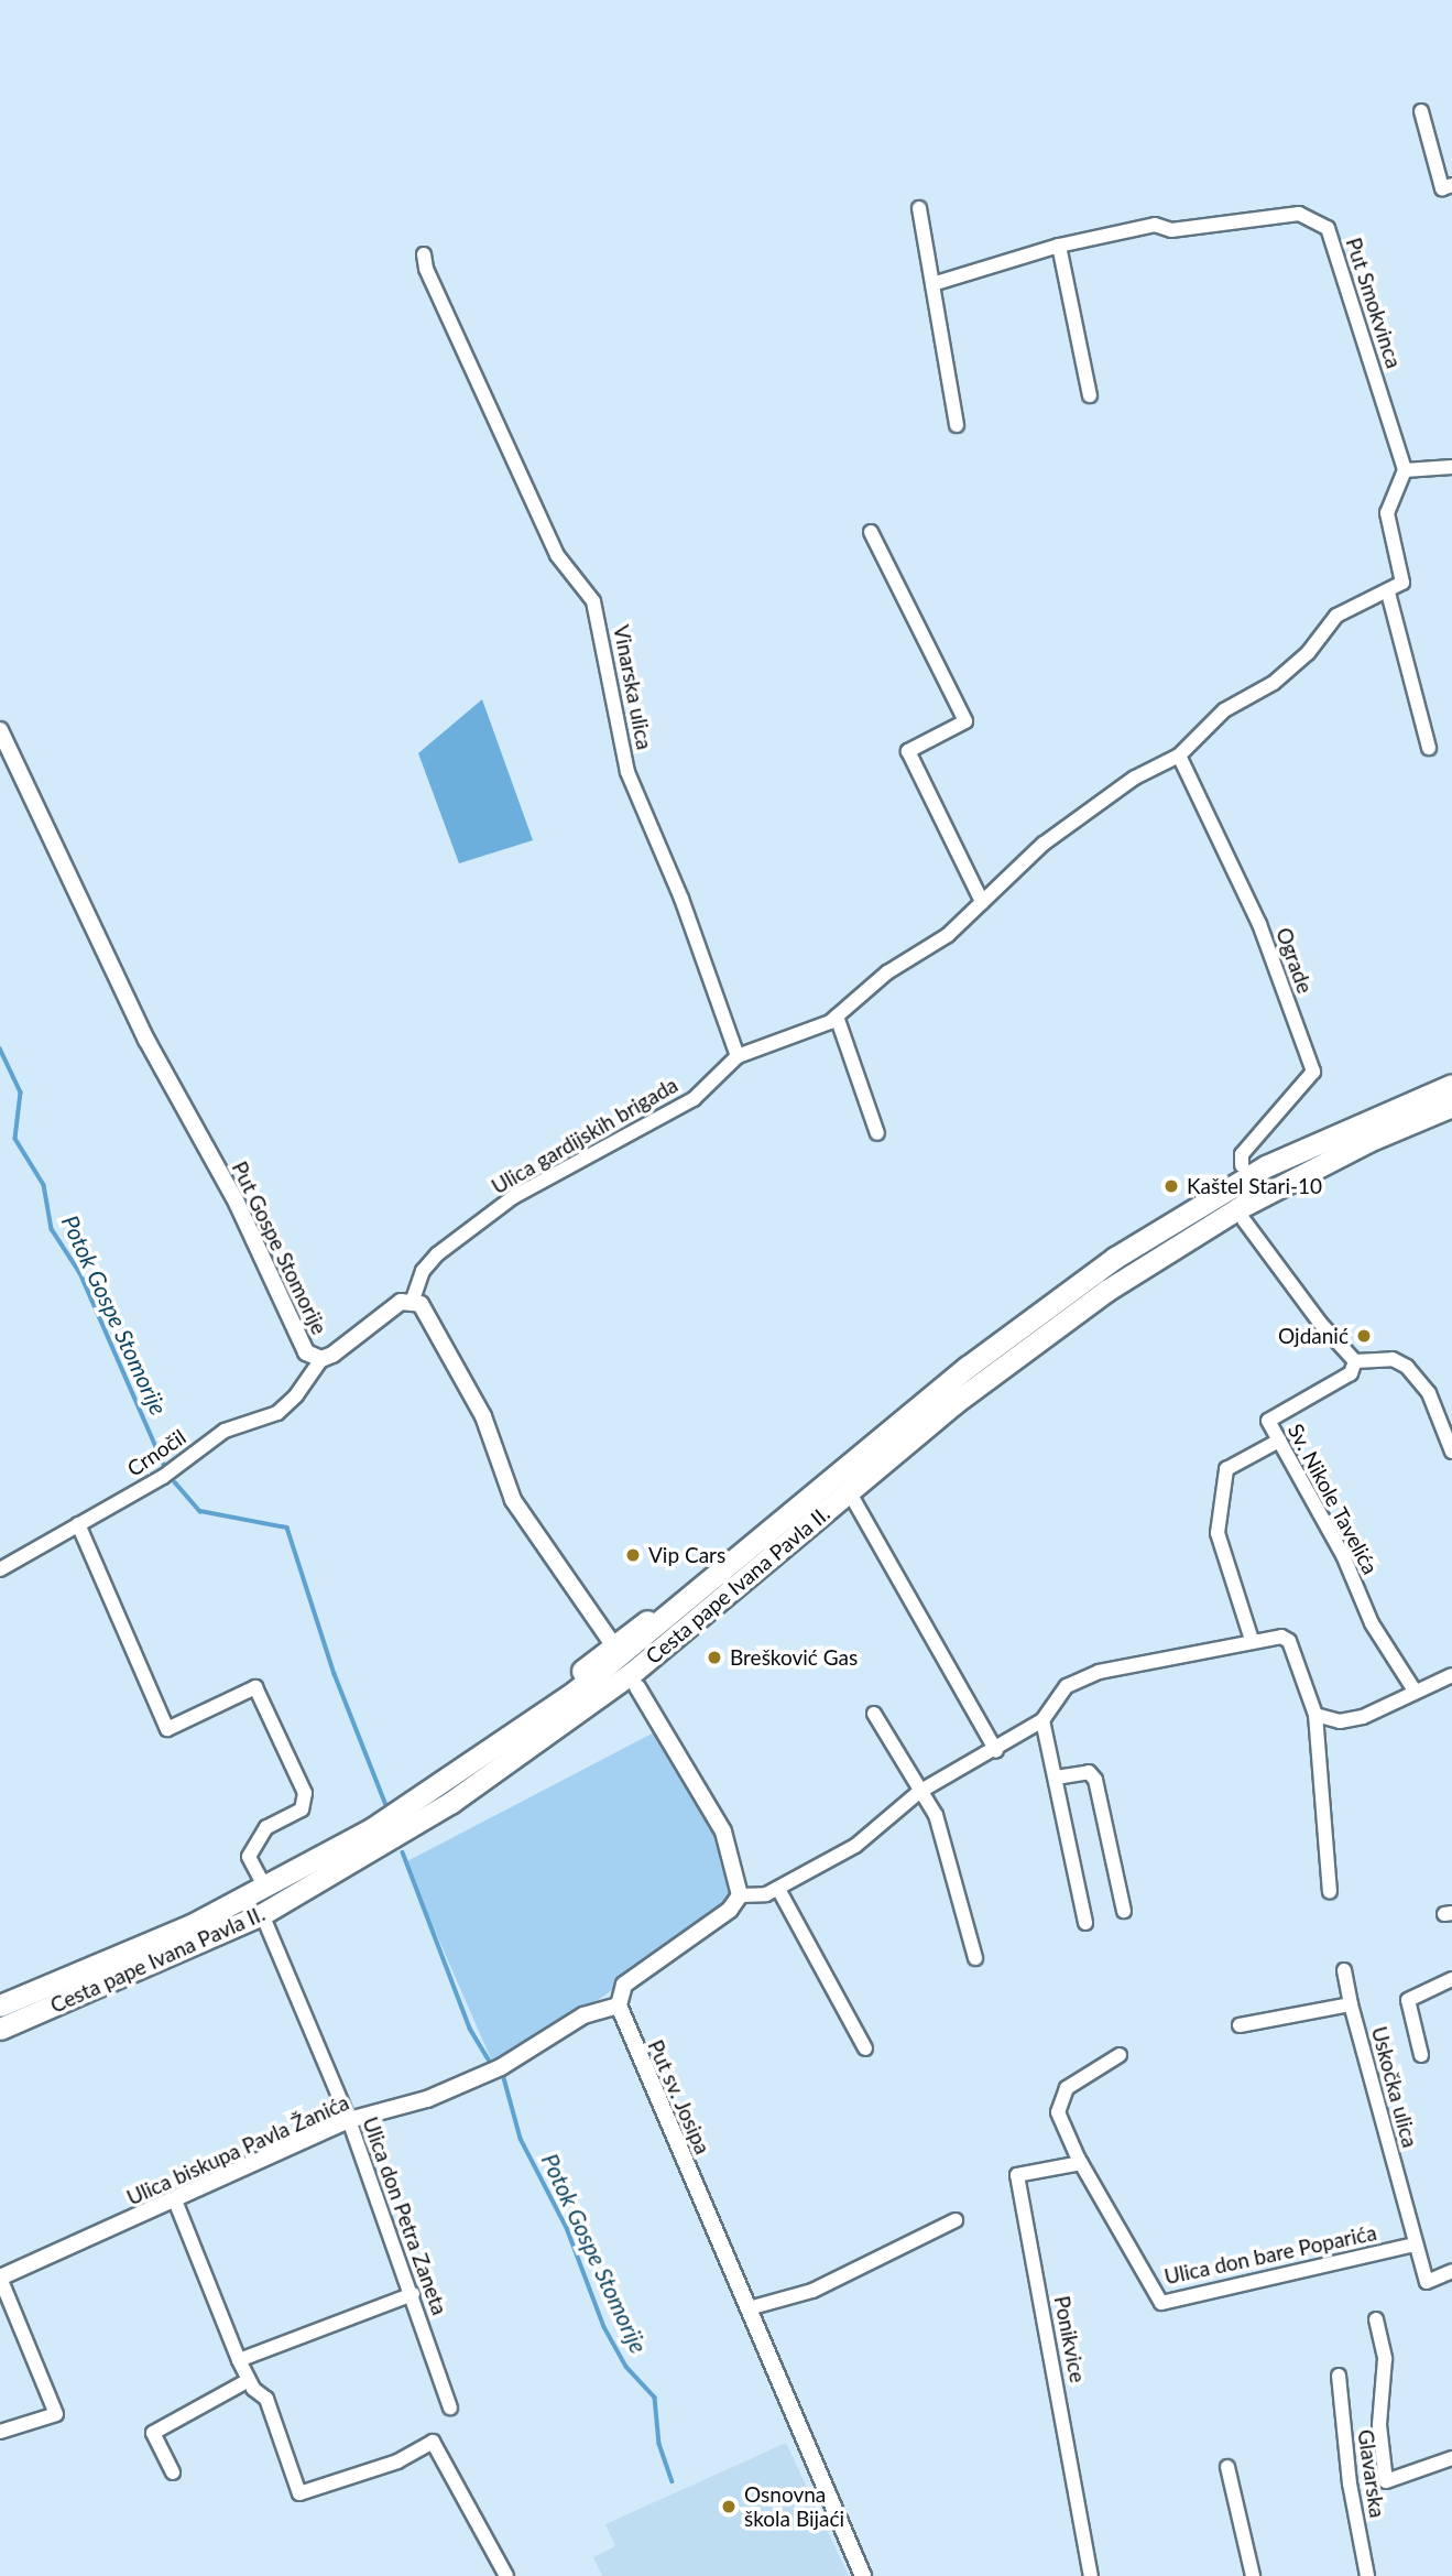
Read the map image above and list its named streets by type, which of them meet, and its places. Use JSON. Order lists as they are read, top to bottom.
{
  "streets": {
    "main road": ["Cesta pape Ivana Pavla II."],
    "street": [
      "Put Smokvinca",
      "Vinarska ulica",
      "Ograde",
      "Ulica gardijskih brigada",
      "Put Gospe Stomorije",
      "Crnočil",
      "Sv. Nikole Tavelića",
      "Uskočka ulica",
      "Put sv. Josipa",
      "Ulica biskupa Pavla Žanića",
      "Ulica don Petra Zaneta",
      "Ulica don bare Poparića",
      "Ponikvice",
      "Glavarska"
    ]
  },
  "crossings": [
    ["Vinarska ulica", "Ulica gardijskih brigada"],
    ["Ograde", "Ulica gardijskih brigada"],
    ["Ulica gardijskih brigada", "Put Gospe Stomorije"],
    ["Put Gospe Stomorije", "Crnočil"],
    ["Cesta pape Ivana Pavla II.", "Ulica don Petra Zaneta"],
    ["Uskočka ulica", "Ulica don bare Poparića"],
    ["Put sv. Josipa", "Ulica biskupa Pavla Žanića"],
    ["Ulica biskupa Pavla Žanića", "Ulica don Petra Zaneta"],
    ["Ulica don bare Poparića", "Ponikvice"]
  ],
  "water": ["Potok Gospe Stomorije"],
  "places": [
    "Kaštel Stari-10",
    "Ojdanić",
    "Vip Cars",
    "Brešković Gas",
    "Osnovna škola Bijaći"
  ]
}
